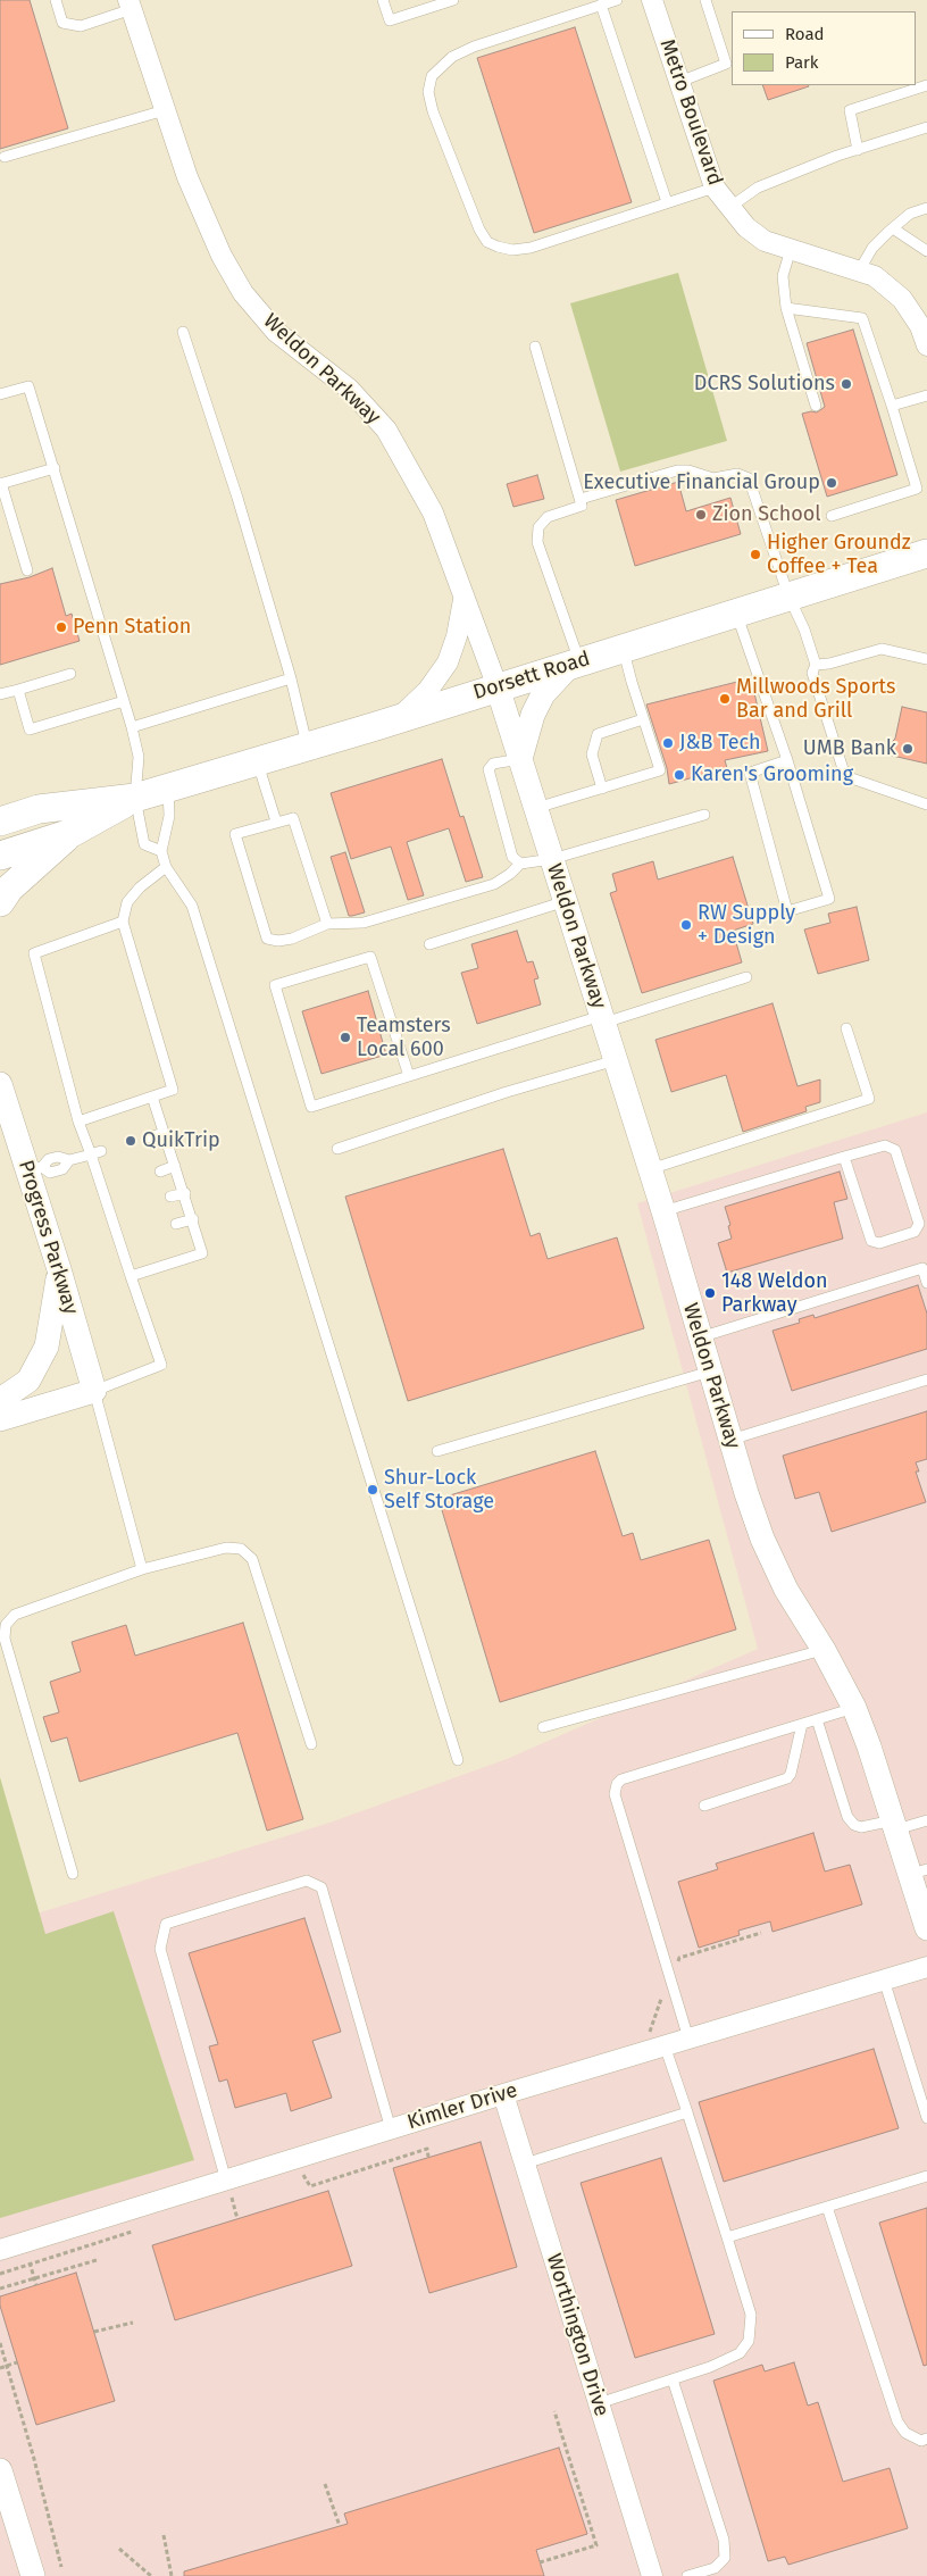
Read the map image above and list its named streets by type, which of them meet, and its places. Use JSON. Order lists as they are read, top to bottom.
{
  "streets": {
    "main road": ["Dorsett Road"],
    "street": [
      "Metro Boulevard",
      "Weldon Parkway",
      "Progress Parkway",
      "Kimler Drive",
      "Worthington Drive"
    ]
  },
  "crossings": [
    ["Weldon Parkway", "Dorsett Road"],
    ["Kimler Drive", "Worthington Drive"]
  ],
  "places": [
    "DCRS Solutions",
    "Executive Financial Group",
    "Zion School",
    "Higher Groundz Coffee + Tea",
    "Penn Station",
    "Millwoods Sports Bar and Grill",
    "J&B Tech",
    "UMB Bank",
    "Karen's Grooming",
    "RW Supply + Design",
    "Teamsters Local 600",
    "QuikTrip",
    "148 Weldon Parkway",
    "Shur-Lock Self Storage"
  ],
  "legend": ["Road", "Park"]
}
